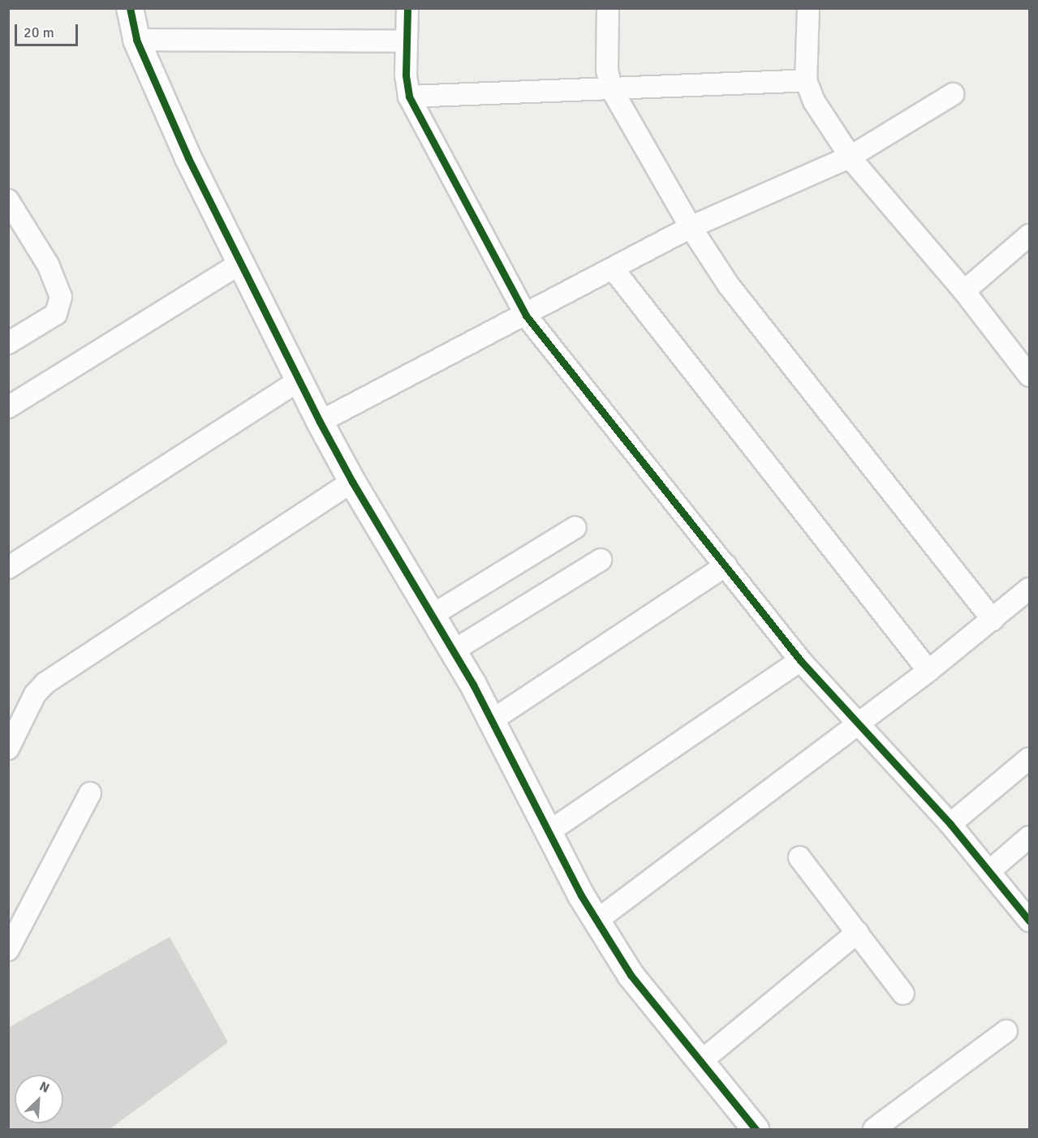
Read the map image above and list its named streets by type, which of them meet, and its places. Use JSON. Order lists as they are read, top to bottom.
{
  "scale_bar": "20 m",
  "north": "top right"
}
